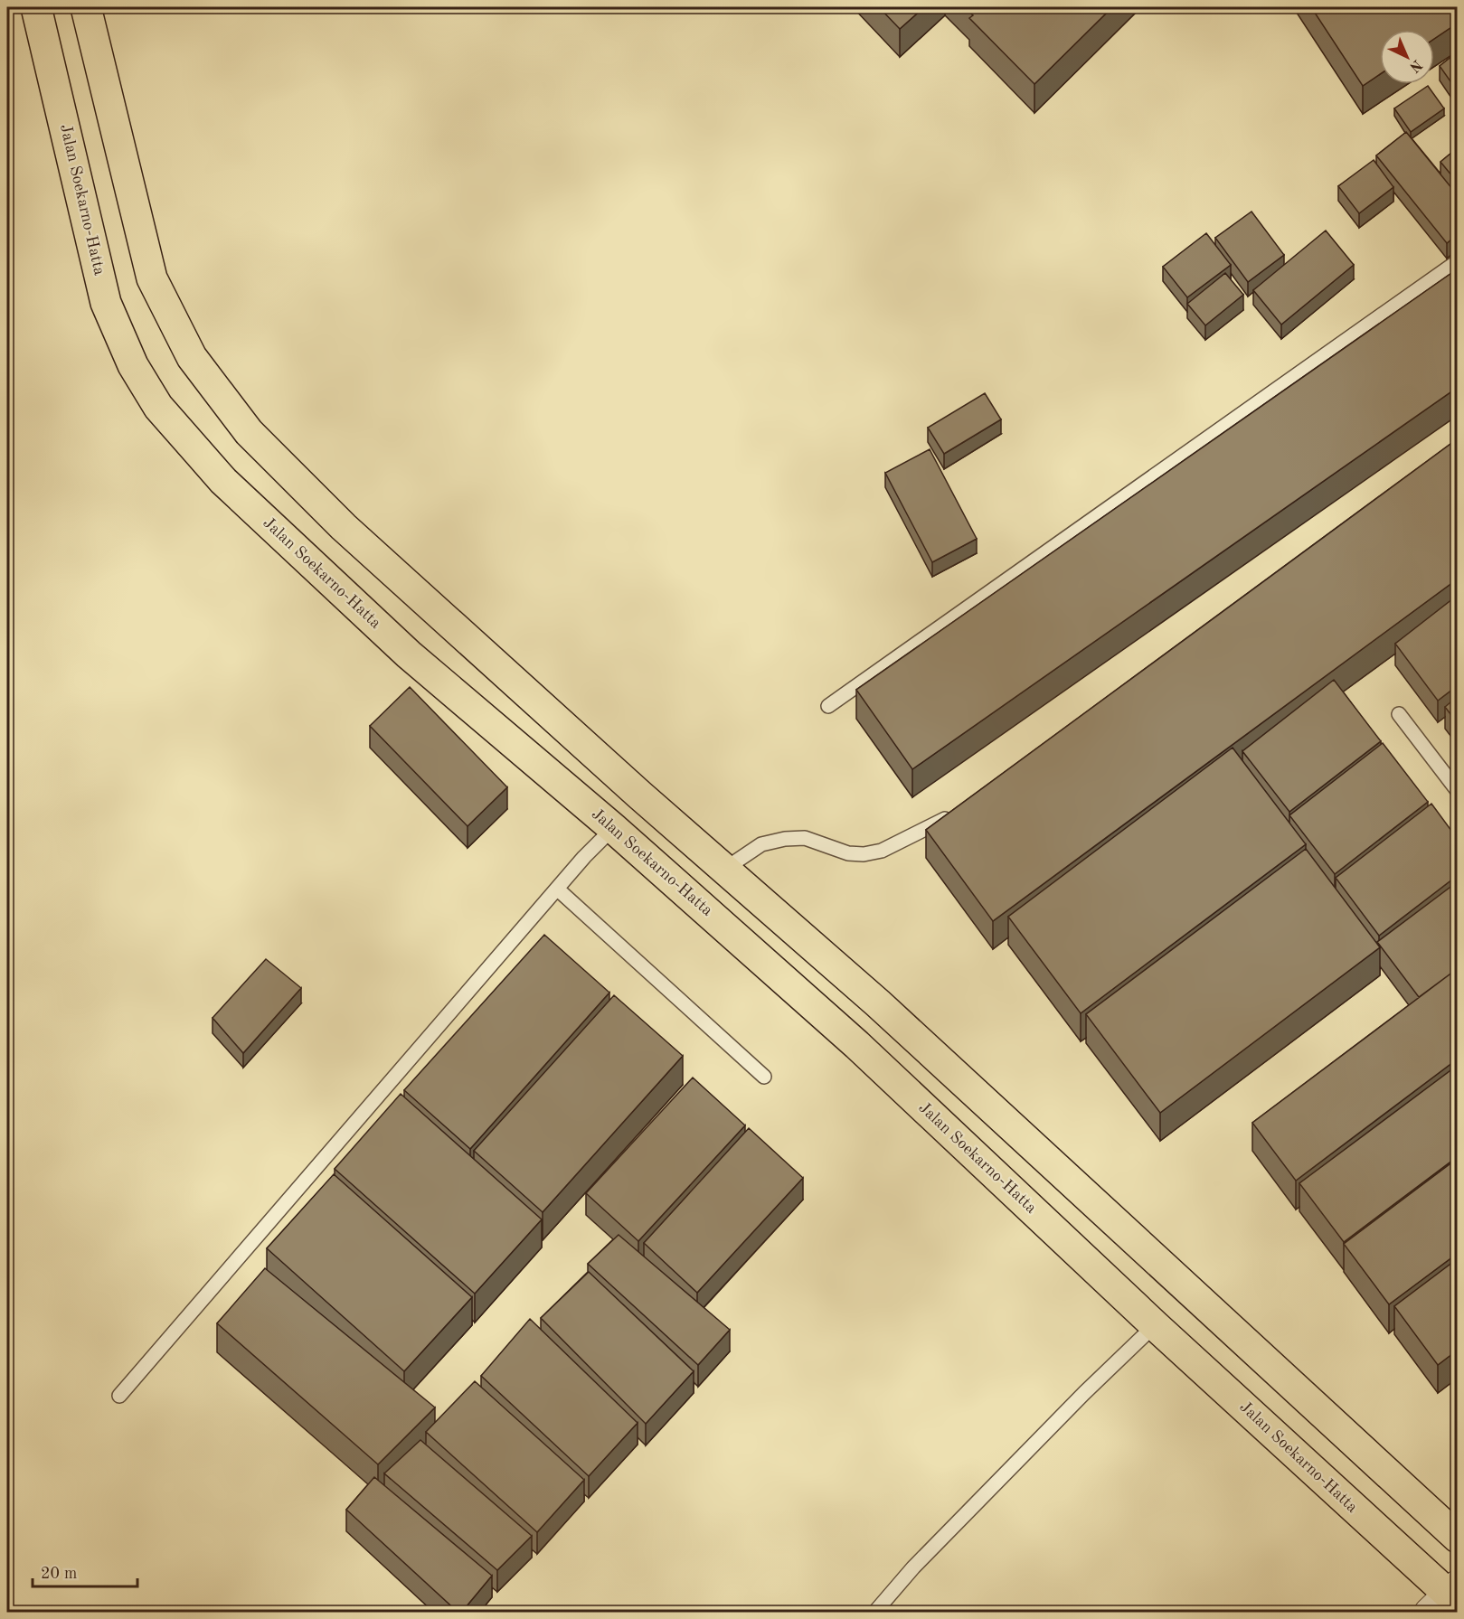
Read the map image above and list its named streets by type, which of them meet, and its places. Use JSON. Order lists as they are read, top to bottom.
{
  "streets": {
    "main road": ["Jalan Soekarno-Hatta"]
  },
  "scale_bar": "20 m",
  "north": "bottom right"
}
